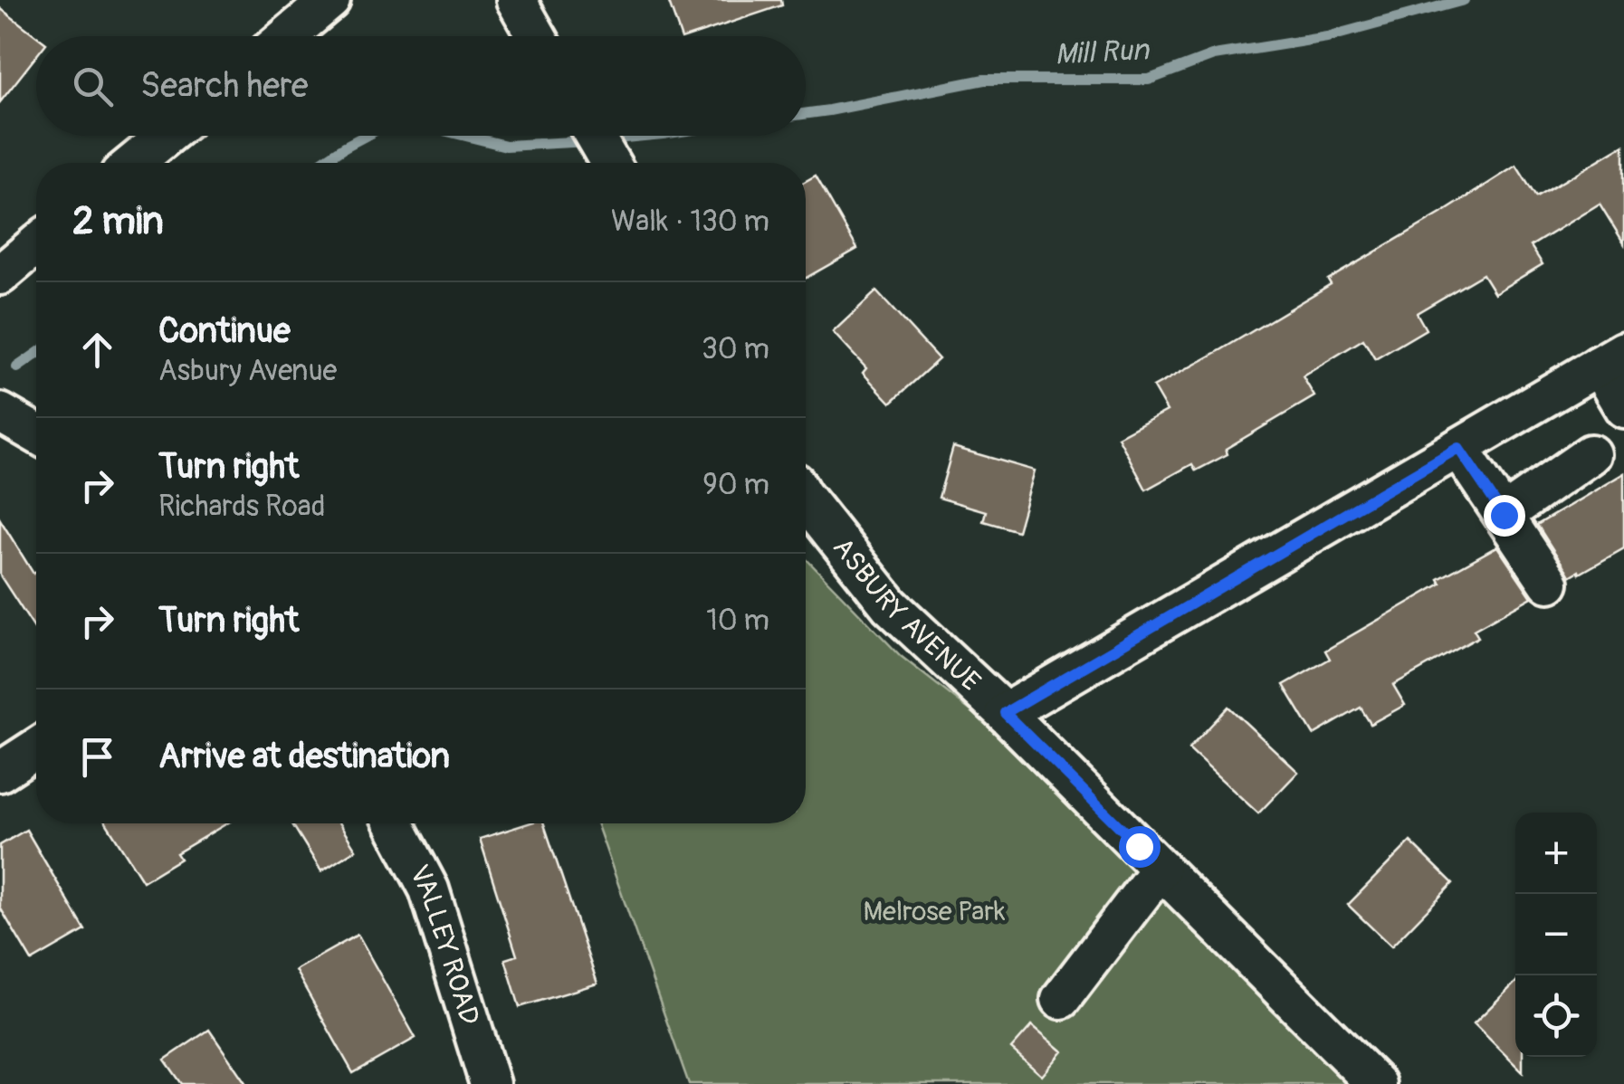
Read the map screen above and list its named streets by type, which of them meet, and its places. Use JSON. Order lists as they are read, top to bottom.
{
  "streets": {
    "street": ["ASBURY AVENUE", "VALLEY ROAD"]
  },
  "water": ["Mill Run"],
  "parks": ["Melrose Park"],
  "page": {
    "search": "Search here",
    "heading": ["2 min", "Walk · 130 m"],
    "list": [
      ["Continue", "Asbury Avenue", "30 m"],
      ["Turn right", "Richards Road", "90 m"],
      ["Turn right", "10 m"],
      "Arrive at destination"
    ],
    "map_buttons": ["+", "−"]
  }
}
